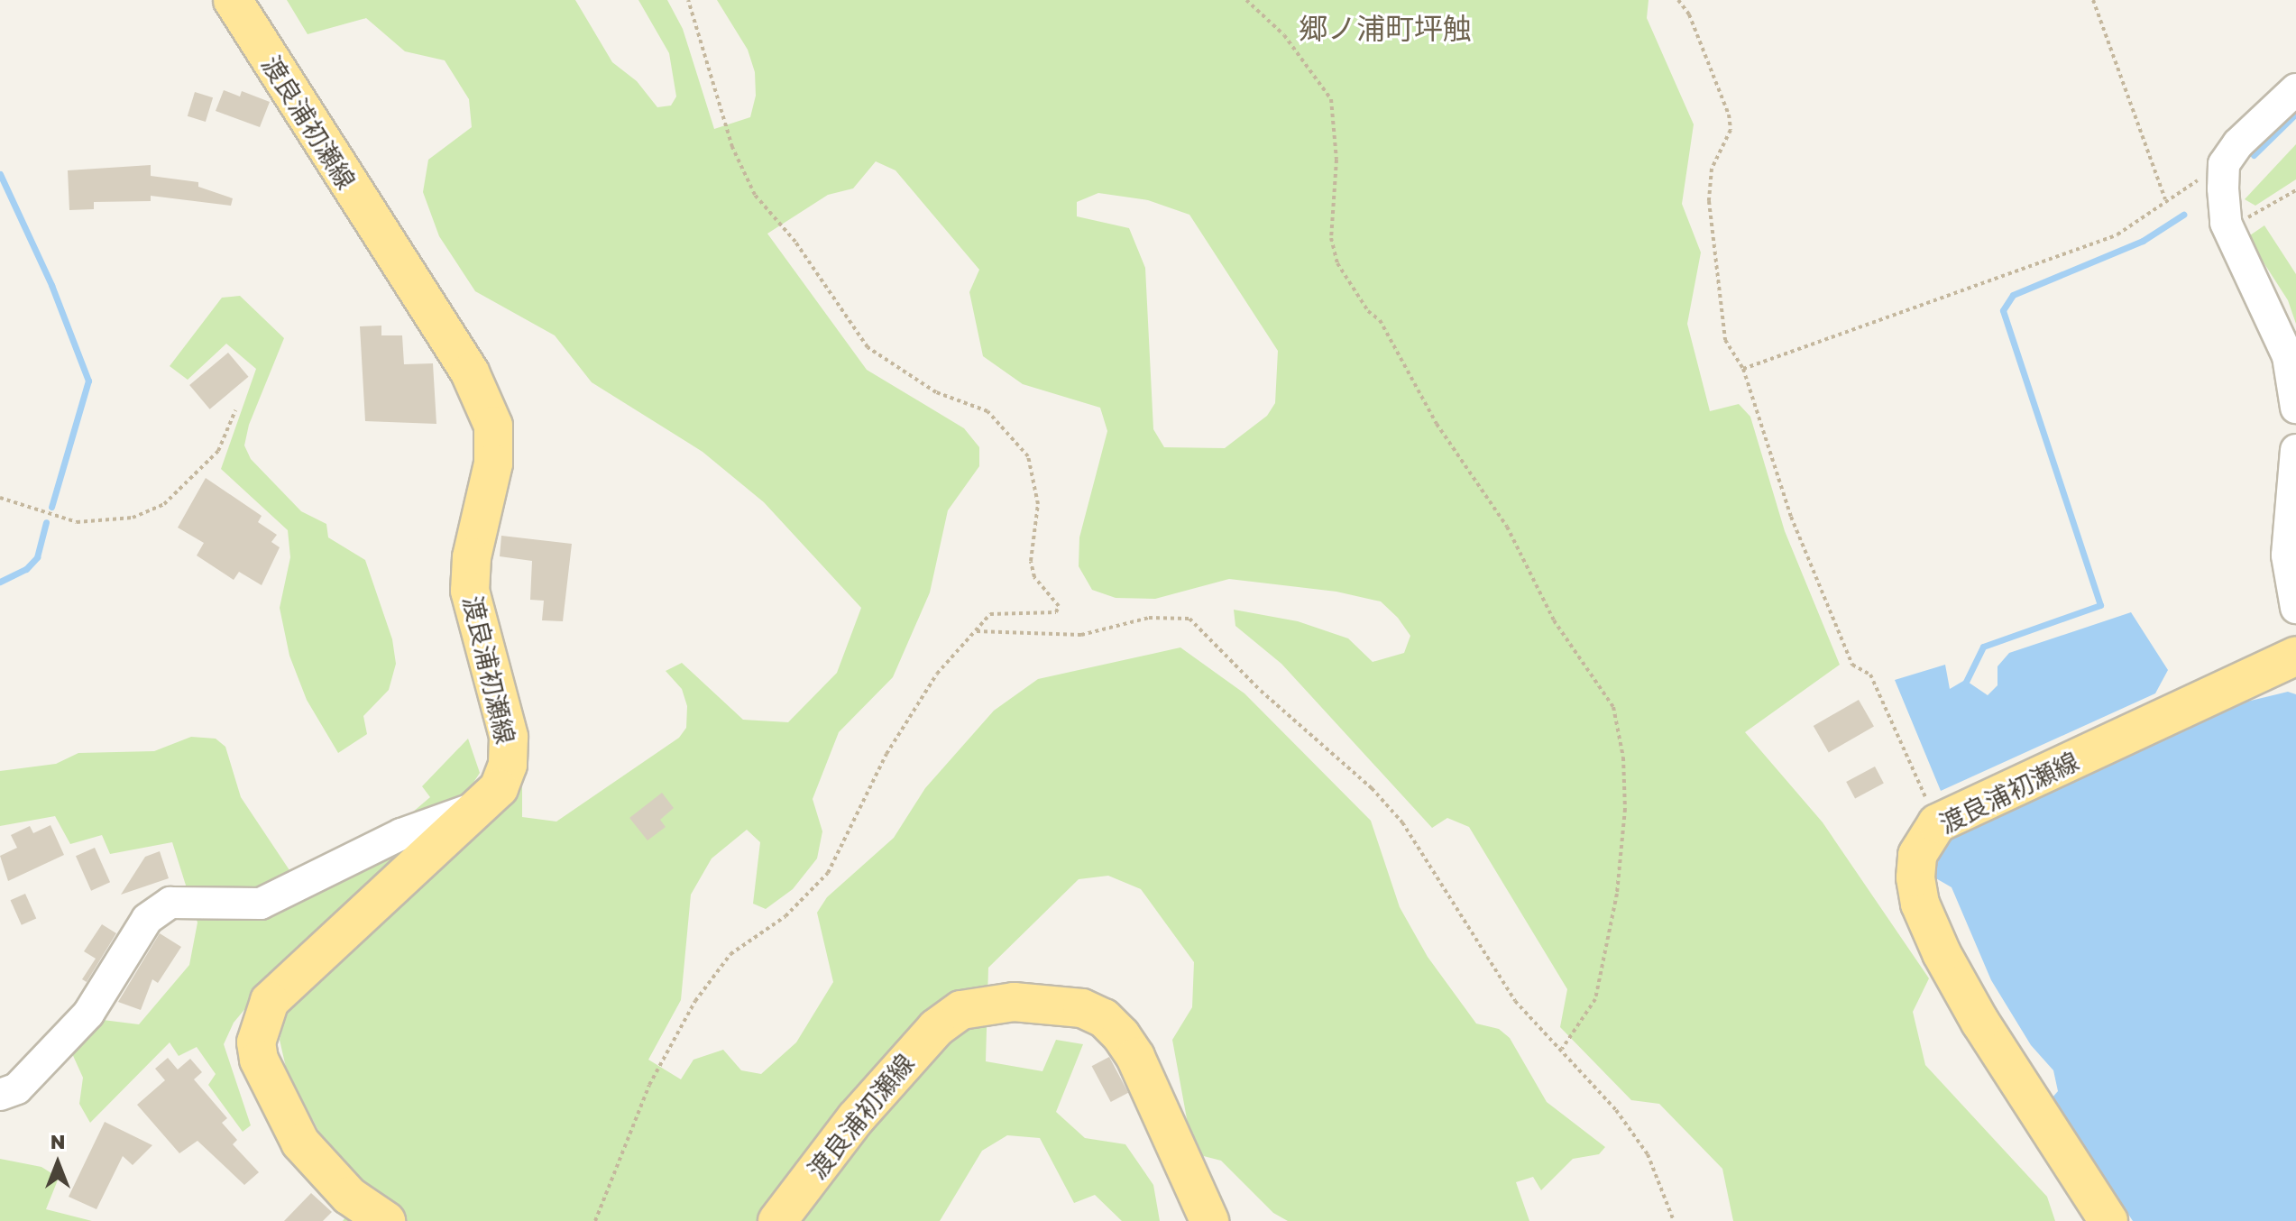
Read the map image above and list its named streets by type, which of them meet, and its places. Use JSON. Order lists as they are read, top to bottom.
{
  "streets": {
    "main road": ["渡良浦初瀬線"]
  },
  "districts": ["郷ノ浦町坪触"],
  "north": "top"
}
